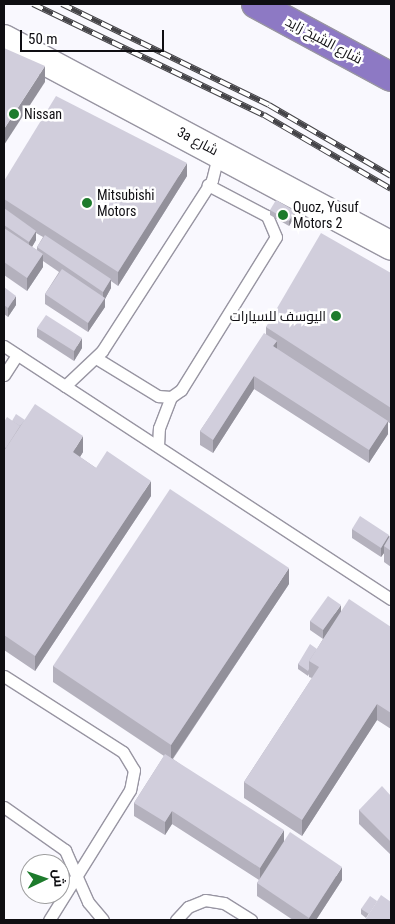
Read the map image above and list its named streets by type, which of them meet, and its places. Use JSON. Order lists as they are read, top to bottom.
{
  "streets": {
    "highway": ["شارع الشيخ زايد"],
    "street": ["3a شارع"]
  },
  "places": [
    "Nissan",
    "Mitsubishi Motors",
    "Quoz, Yusuf Motors 2",
    "اليوسف للسيارات"
  ],
  "scale_bar": "50 m",
  "north": "right"
}
